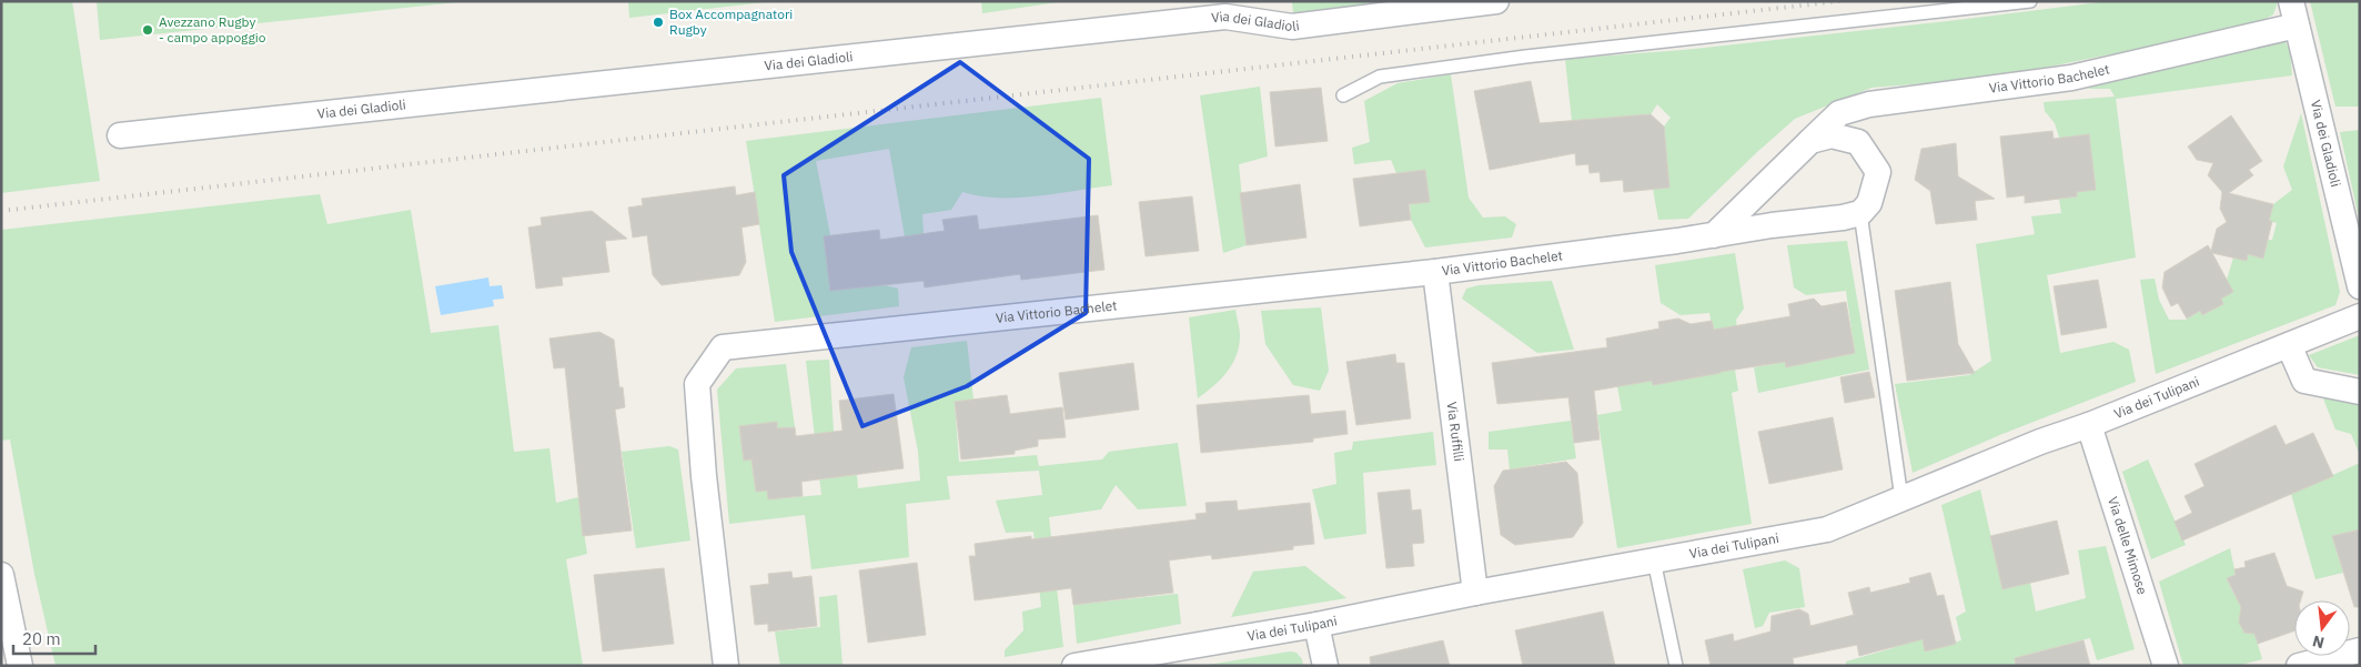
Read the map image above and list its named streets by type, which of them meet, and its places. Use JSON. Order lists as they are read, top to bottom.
{
  "streets": {
    "street": [
      "Via dei Gladioli",
      "Via Vittorio Bachelet",
      "Via dei Tulipani",
      "Via Ruffilli",
      "Via delle Mimose"
    ]
  },
  "crossings": [
    ["Via dei Gladioli", "Via Vittorio Bachelet"],
    ["Via Vittorio Bachelet", "Via Ruffilli"],
    ["Via dei Tulipani", "Via Ruffilli"],
    ["Via dei Tulipani", "Via delle Mimose"]
  ],
  "places": ["Box Accompagnatori Rugby", "Avezzano Rugby - campo appoggio"],
  "scale_bar": "20 m",
  "north": "bottom"
}
